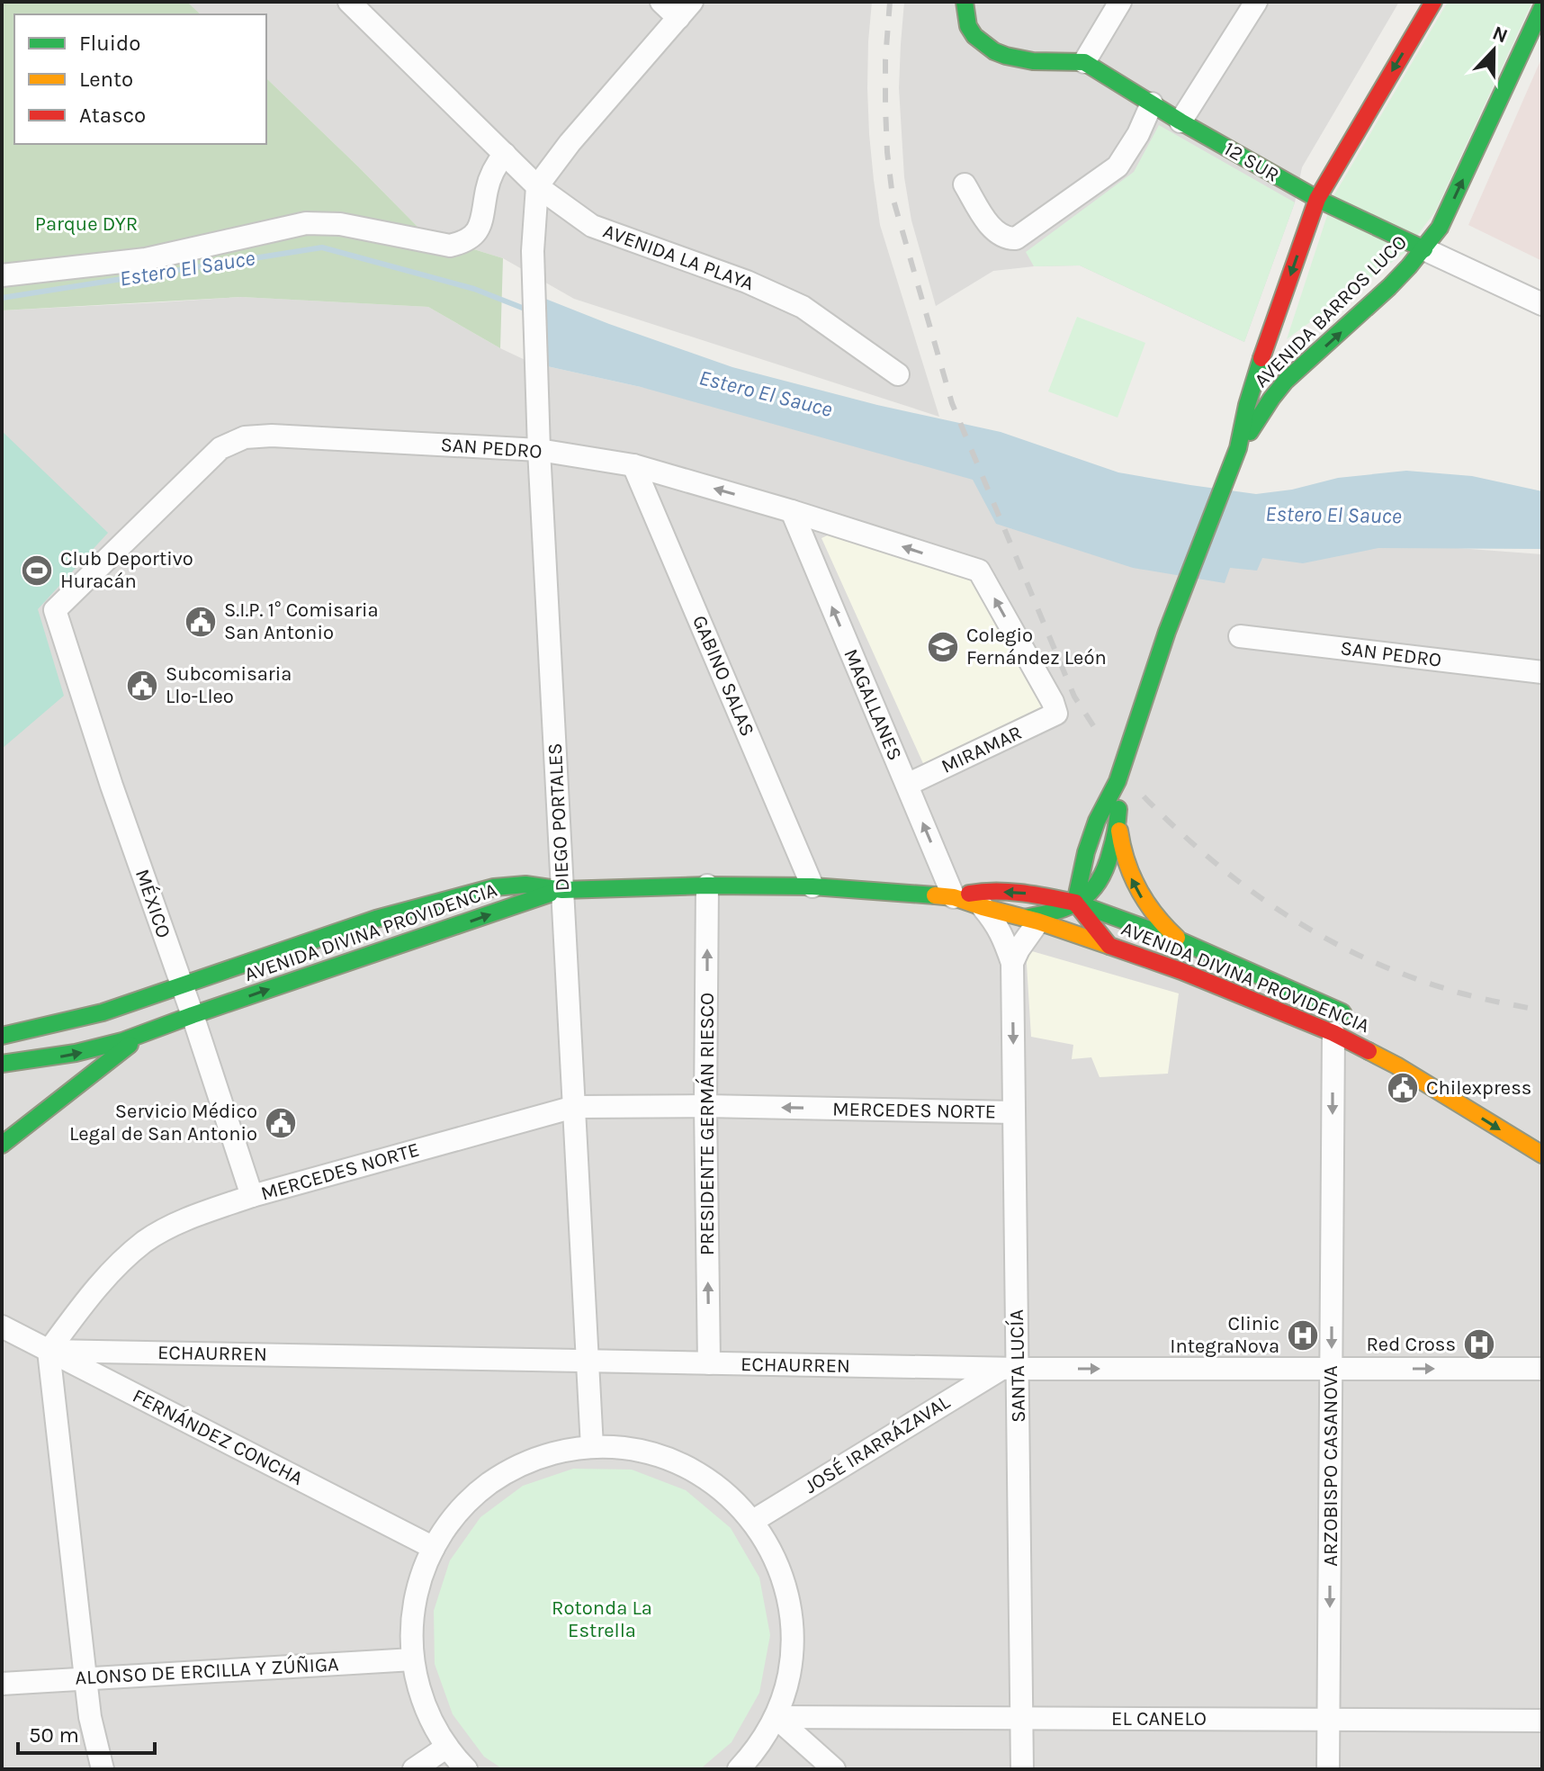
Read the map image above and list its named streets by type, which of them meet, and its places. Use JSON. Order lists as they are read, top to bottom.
{
  "streets": {
    "main road": ["12 SUR", "AVENIDA BARROS LUCO", "AVENIDA DIVINA PROVIDENCIA"],
    "street": [
      "AVENIDA LA PLAYA",
      "SAN PEDRO",
      "GABINO SALAS",
      "MAGALLANES",
      "MIRAMAR",
      "DIEGO PORTALES",
      "MÉXICO",
      "MERCEDES NORTE",
      "PRESIDENTE GERMÁN RIESCO",
      "ECHAURREN",
      "SANTA LUCÍA",
      "FERNÁNDEZ CONCHA",
      "JOSÉ IRARRÁZAVAL",
      "ARZOBISPO CASANOVA",
      "ALONSO DE ERCILLA Y ZÚÑIGA",
      "EL CANELO"
    ]
  },
  "crossings": [
    ["12 SUR", "AVENIDA BARROS LUCO"],
    ["AVENIDA LA PLAYA", "DIEGO PORTALES"],
    ["AVENIDA BARROS LUCO", "AVENIDA DIVINA PROVIDENCIA"],
    ["SAN PEDRO", "GABINO SALAS"],
    ["SAN PEDRO", "MAGALLANES"],
    ["SAN PEDRO", "MIRAMAR"],
    ["SAN PEDRO", "DIEGO PORTALES"],
    ["SAN PEDRO", "MÉXICO"],
    ["GABINO SALAS", "AVENIDA DIVINA PROVIDENCIA"],
    ["MAGALLANES", "MIRAMAR"],
    ["MAGALLANES", "AVENIDA DIVINA PROVIDENCIA"],
    ["DIEGO PORTALES", "AVENIDA DIVINA PROVIDENCIA"],
    ["DIEGO PORTALES", "MERCEDES NORTE"],
    ["DIEGO PORTALES", "ECHAURREN"],
    ["MÉXICO", "AVENIDA DIVINA PROVIDENCIA"],
    ["MÉXICO", "MERCEDES NORTE"],
    ["AVENIDA DIVINA PROVIDENCIA", "PRESIDENTE GERMÁN RIESCO"],
    ["AVENIDA DIVINA PROVIDENCIA", "SANTA LUCÍA"],
    ["AVENIDA DIVINA PROVIDENCIA", "ARZOBISPO CASANOVA"],
    ["MERCEDES NORTE", "PRESIDENTE GERMÁN RIESCO"],
    ["MERCEDES NORTE", "ECHAURREN"],
    ["MERCEDES NORTE", "SANTA LUCÍA"],
    ["MERCEDES NORTE", "FERNÁNDEZ CONCHA"],
    ["PRESIDENTE GERMÁN RIESCO", "ECHAURREN"],
    ["ECHAURREN", "SANTA LUCÍA"],
    ["ECHAURREN", "FERNÁNDEZ CONCHA"],
    ["ECHAURREN", "JOSÉ IRARRÁZAVAL"],
    ["ECHAURREN", "ARZOBISPO CASANOVA"],
    ["SANTA LUCÍA", "JOSÉ IRARRÁZAVAL"],
    ["SANTA LUCÍA", "EL CANELO"],
    ["ARZOBISPO CASANOVA", "EL CANELO"]
  ],
  "one_way": [
    "MAGALLANES",
    "PRESIDENTE GERMÁN RIESCO",
    "ECHAURREN",
    "ARZOBISPO CASANOVA"
  ],
  "water": ["Estero El Sauce"],
  "parks": ["Parque DYR", "Rotonda La Estrella"],
  "places": {
    "sports": ["Club Deportivo Huracán"],
    "public building": [
      "S.I.P. 1° Comisaria San Antonio",
      "Subcomisaria Llo-Lleo",
      "Chilexpress",
      "Servicio Médico Legal de San Antonio"
    ],
    "school or university": ["Colegio Fernández León"],
    "hospital": ["Clinic IntegraNova", "Red Cross"]
  },
  "legend": ["Fluido", "Lento", "Atasco"],
  "scale_bar": "50 m",
  "north": "top"
}
